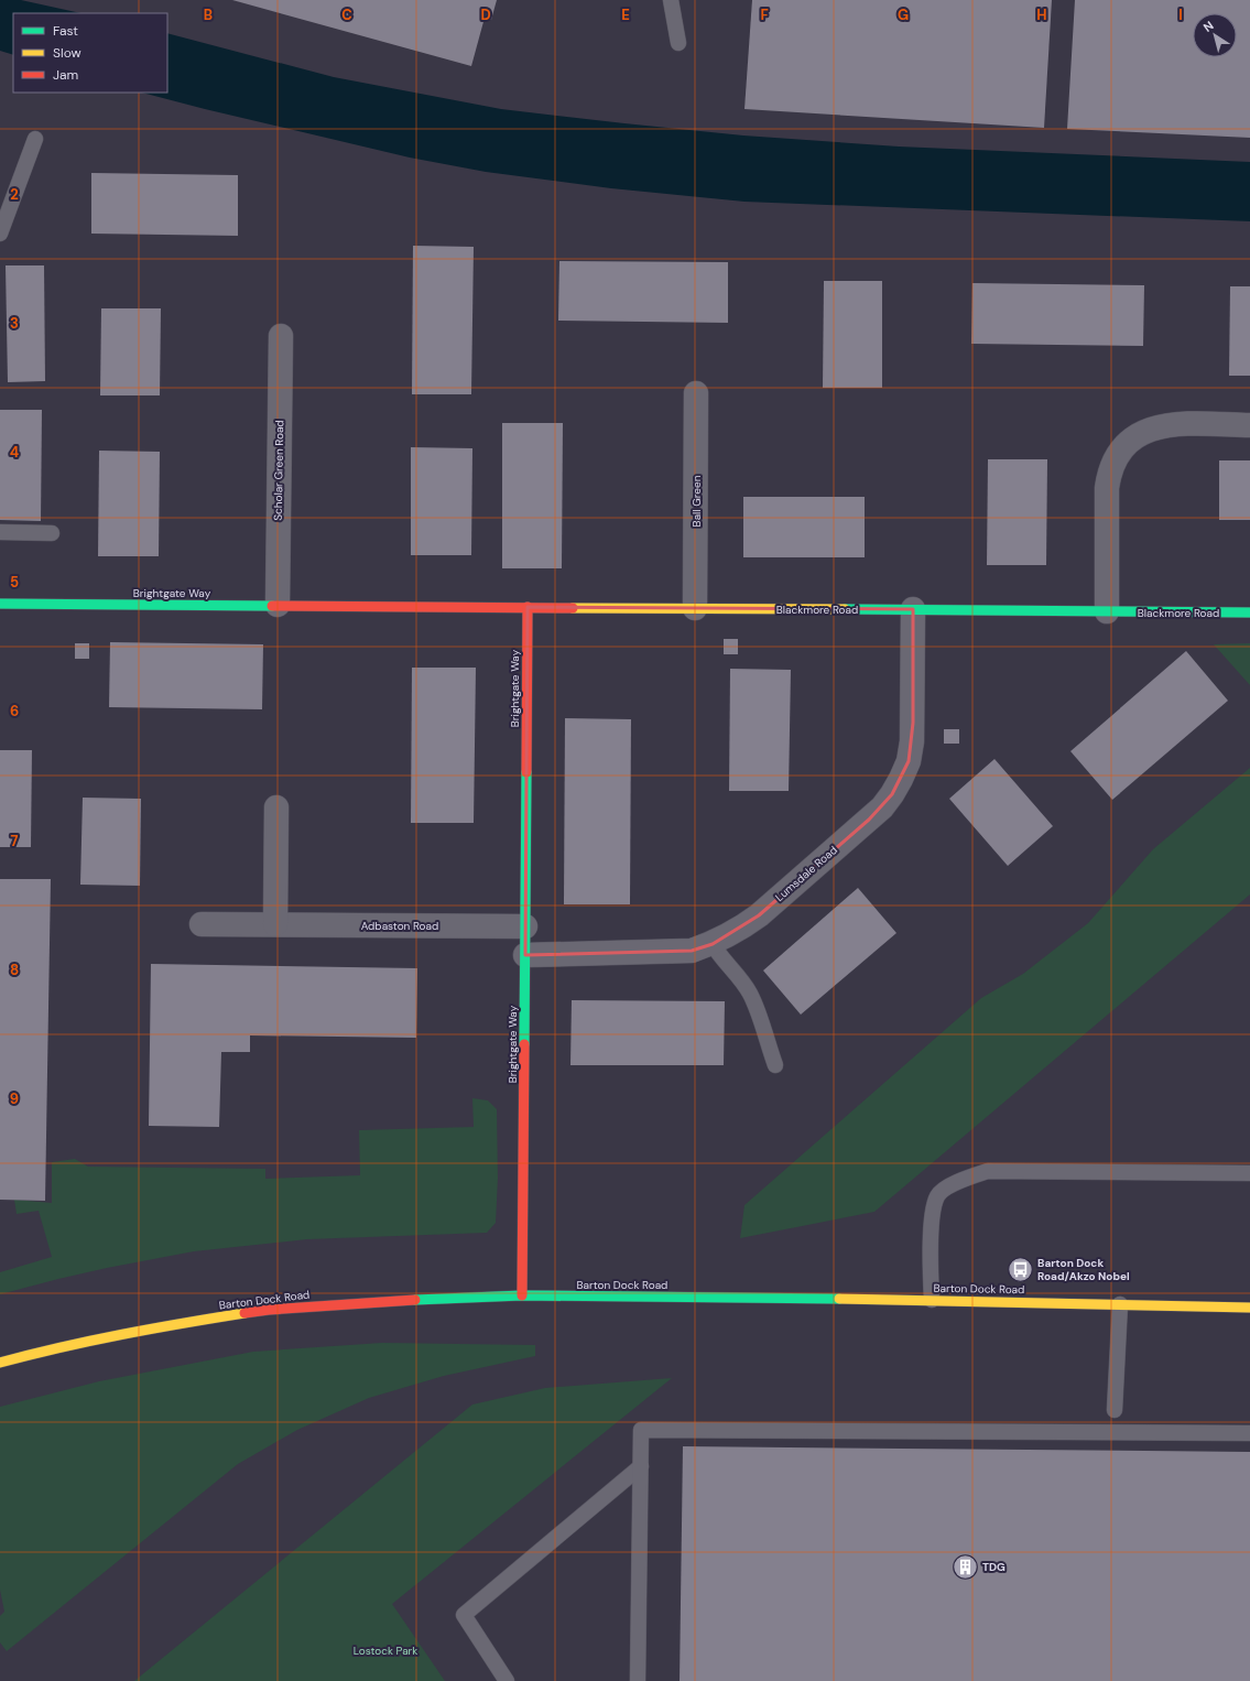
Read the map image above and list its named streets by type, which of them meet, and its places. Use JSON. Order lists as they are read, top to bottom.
{
  "streets": {
    "street": [
      "Scholar Green Road",
      "Ball Green",
      "Brightgate Way",
      "Blackmore Road",
      "Lumsdale Road",
      "Adbaston Road",
      "Barton Dock Road"
    ]
  },
  "crossings": [
    ["Scholar Green Road", "Brightgate Way"],
    ["Ball Green", "Blackmore Road"],
    ["Brightgate Way", "Blackmore Road"],
    ["Brightgate Way", "Lumsdale Road"],
    ["Brightgate Way", "Adbaston Road"],
    ["Brightgate Way", "Barton Dock Road"],
    ["Blackmore Road", "Lumsdale Road"]
  ],
  "parks": ["Lostock Park"],
  "places": {
    "bus stop": ["Barton Dock Road/Akzo Nobel"],
    "building": ["TDG"]
  },
  "legend": ["Fast", "Slow", "Jam"],
  "north": "top left",
  "grid": {
    "columns": [
      "B",
      "C",
      "D",
      "E",
      "F",
      "G",
      "H",
      "I"
    ],
    "rows": [
      "2",
      "3",
      "4",
      "5",
      "6",
      "7",
      "8",
      "9"
    ]
  }
}
